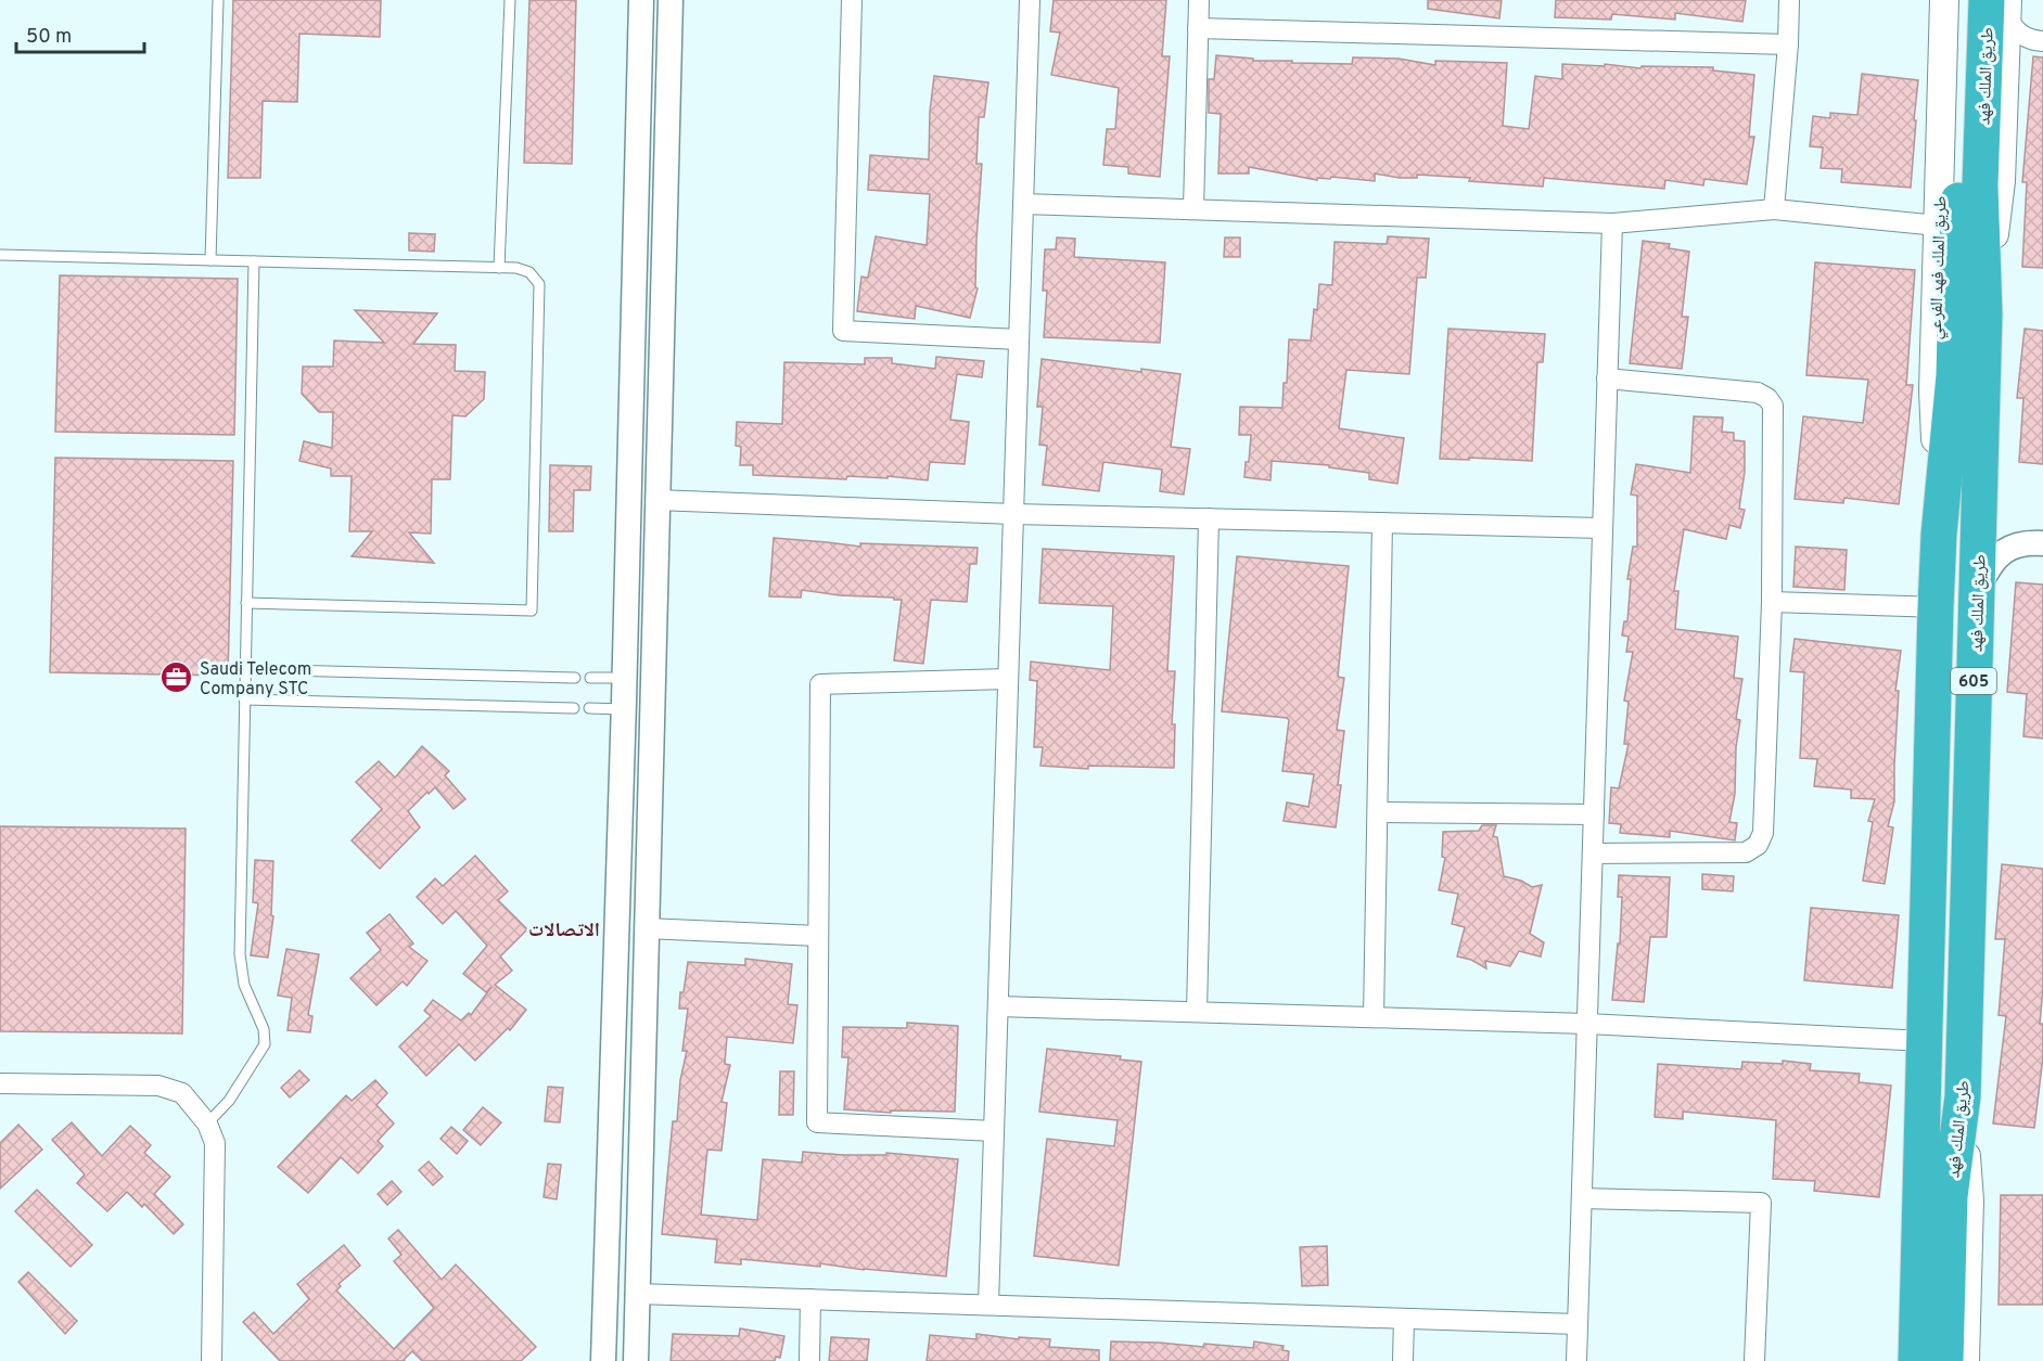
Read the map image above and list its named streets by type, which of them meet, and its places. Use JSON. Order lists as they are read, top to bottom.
{
  "streets": {
    "highway": ["طريق الملك فهد", "605"],
    "main road": ["طريق الملك فهد الفرعي"]
  },
  "crossings": [
    ["طريق الملك فهد", "طريق الملك فهد الفرعي"]
  ],
  "districts": ["الاتصالات"],
  "places": {
    "office": ["Saudi Telecom Company STC"]
  },
  "scale_bar": "50 m"
}
